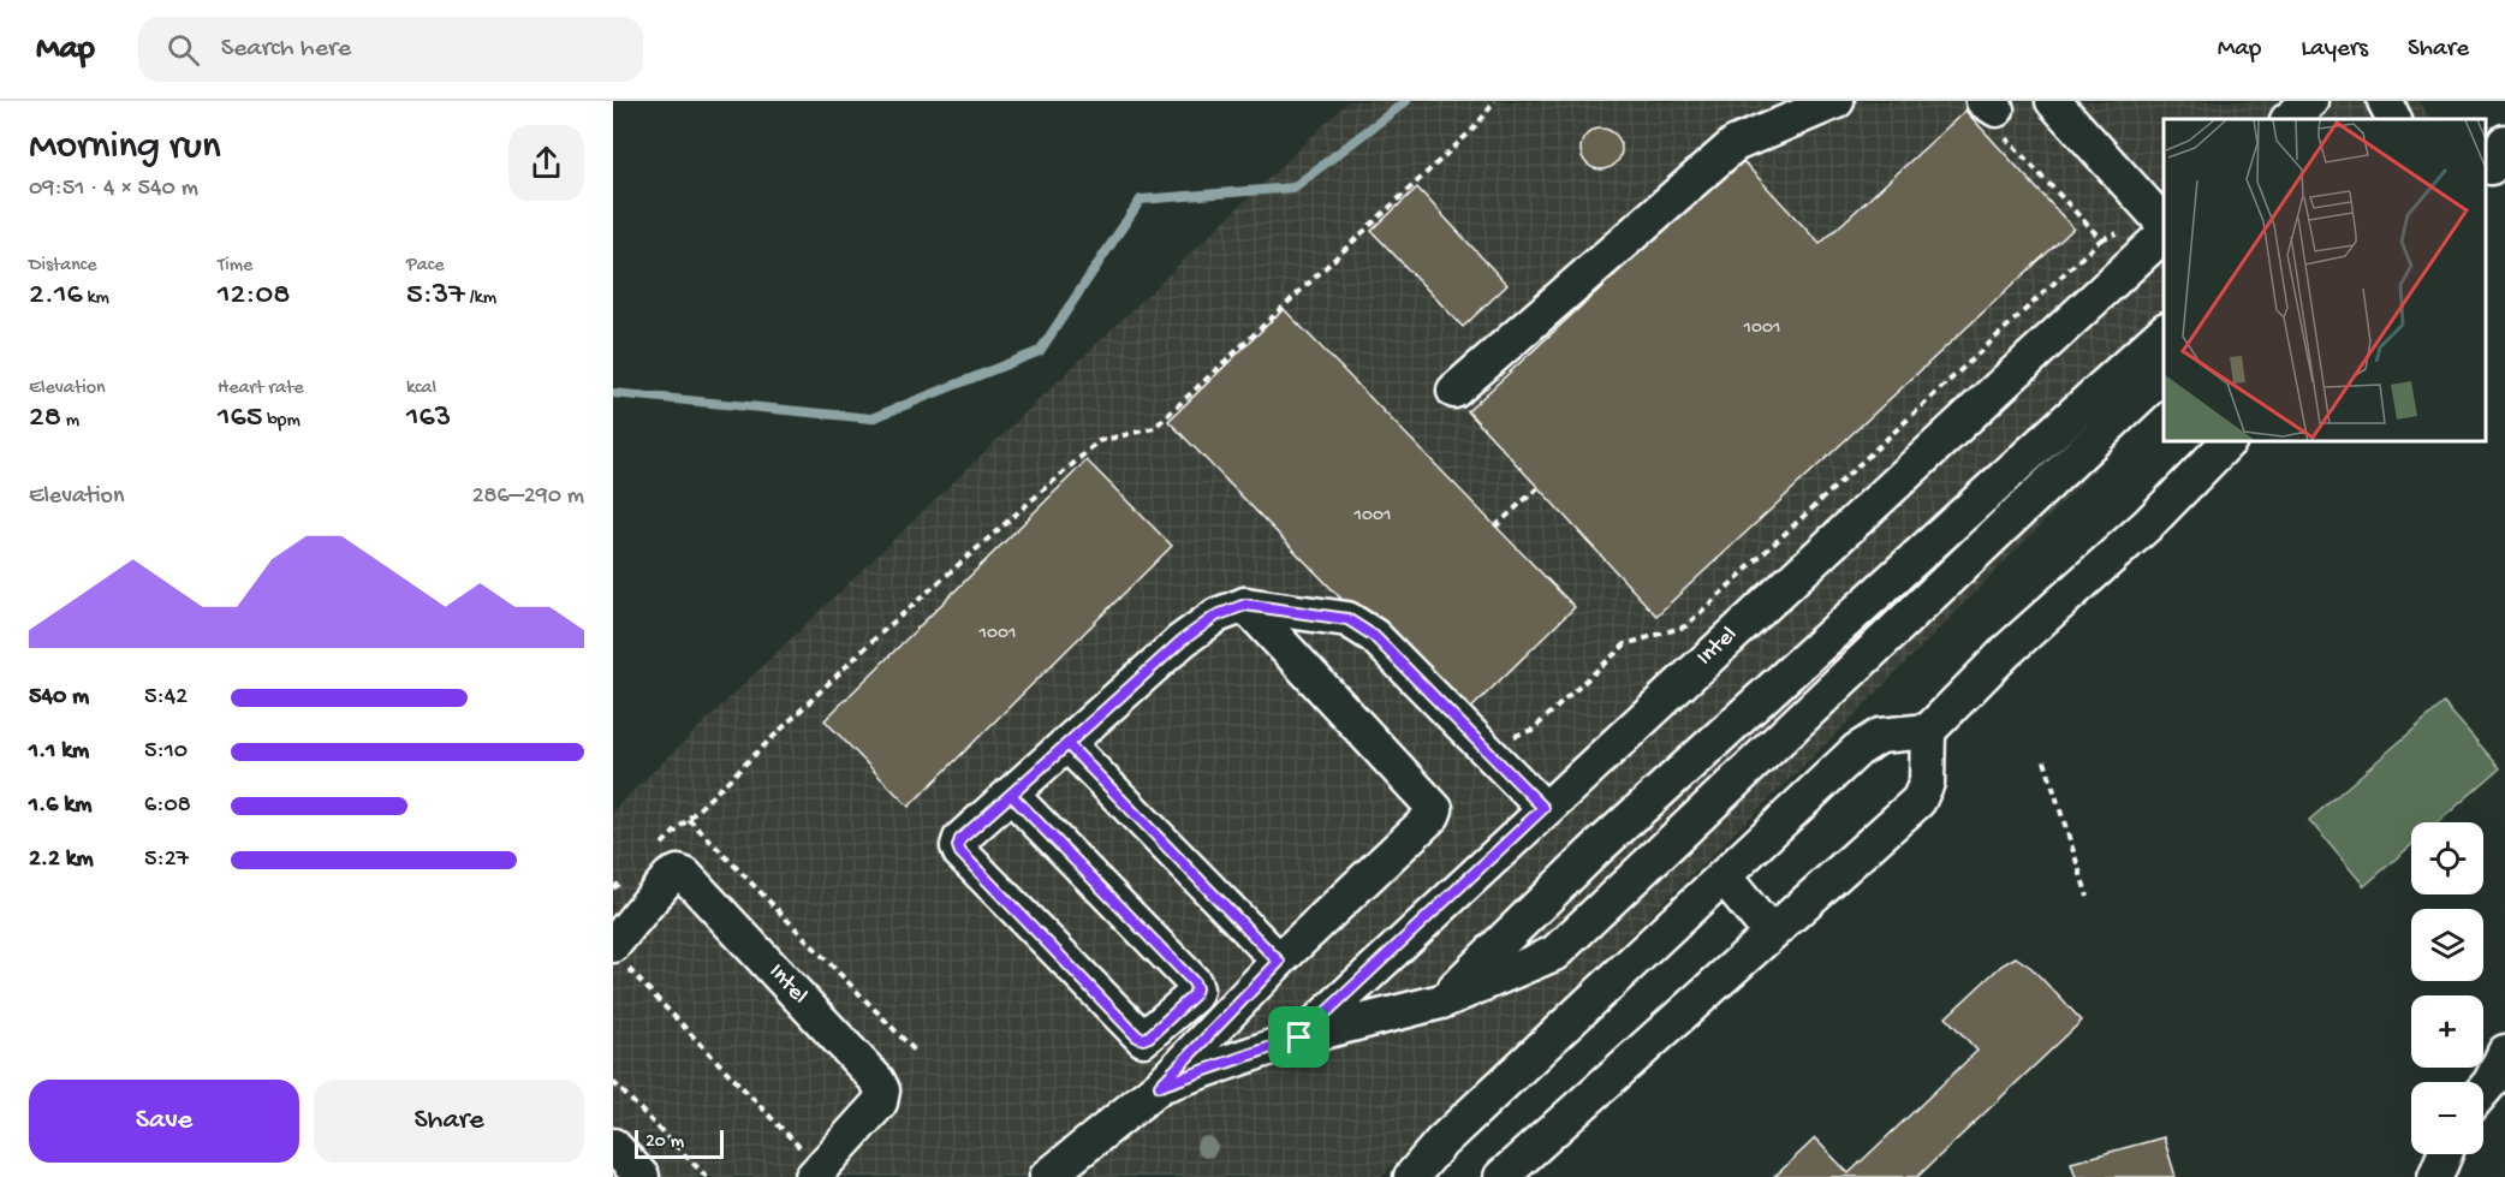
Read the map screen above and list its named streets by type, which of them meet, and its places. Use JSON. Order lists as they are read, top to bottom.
{
  "streets": {
    "lane": ["Intel"]
  },
  "house_numbers": ["1001", "1001", "1001"],
  "scale_bar": "20 m",
  "page": {
    "header": "Map",
    "search": "Search here",
    "nav": ["Map", "Layers", "Share"],
    "heading": ["Morning run", "09:51 · 4 × 540 m"],
    "stats": [
      ["Distance", "2.16 km"],
      ["Time", "12:08"],
      ["Pace", "5:37 /km"],
      ["Elevation", "28 m"],
      ["Heart rate", "165 bpm"],
      ["kcal", "163"]
    ],
    "chart": ["Elevation", "286–290 m"],
    "list": [
      {
        "name": "540 m",
        "note": "5:42"
      },
      {
        "name": "1.1 km",
        "note": "5:10"
      },
      {
        "name": "1.6 km",
        "note": "6:08"
      },
      {
        "name": "2.2 km",
        "note": "5:27"
      }
    ],
    "map_buttons": ["+", "−"],
    "buttons": ["Save", "Share"],
    "scale": "20 m"
  }
}
